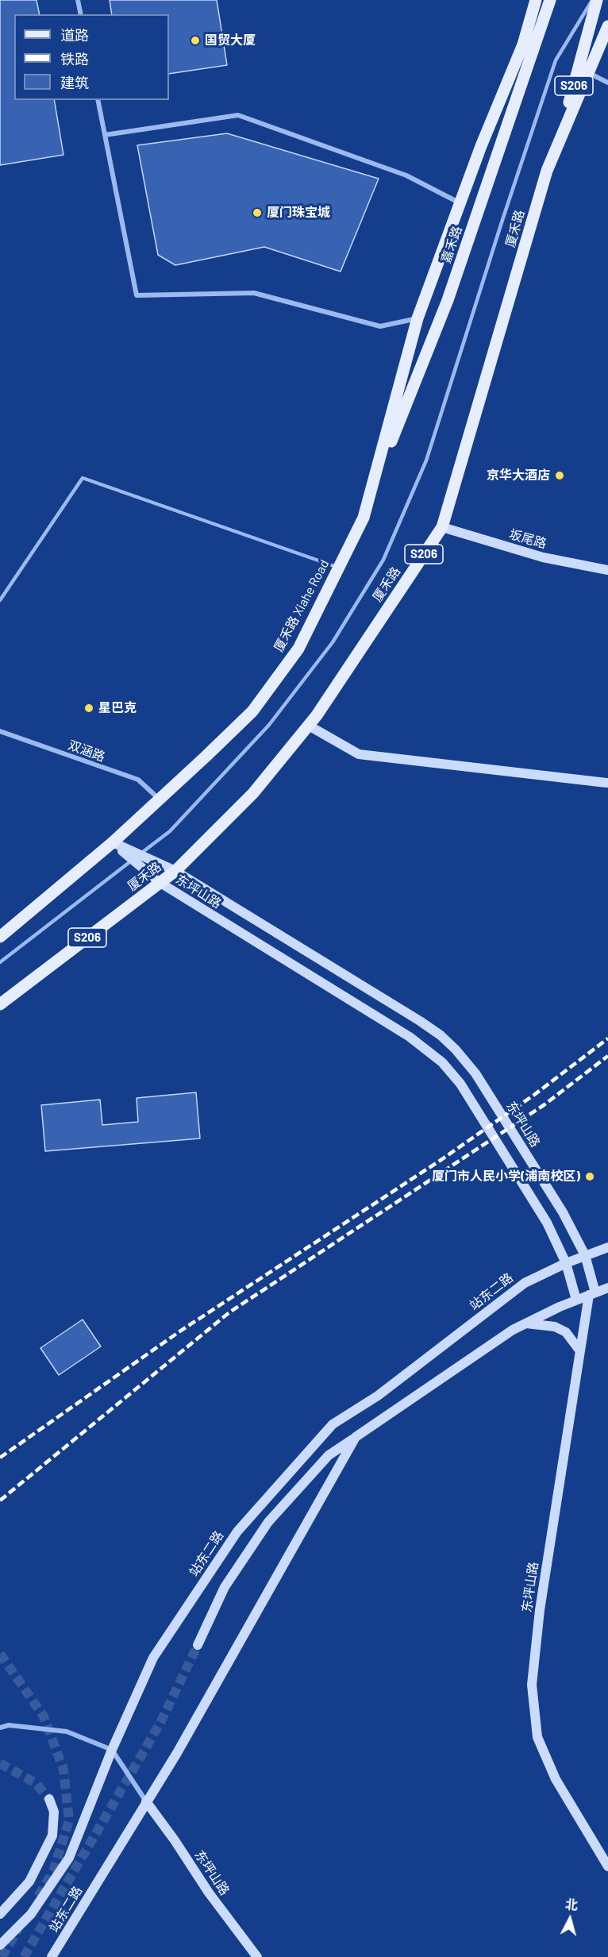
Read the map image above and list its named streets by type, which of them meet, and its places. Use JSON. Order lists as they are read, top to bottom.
{
  "streets": {
    "main road": [
      "S206",
      "厦禾路",
      "嘉禾路",
      "坂尾路",
      "厦禾路 Xiahe Road",
      "东坪山路",
      "站东二路"
    ],
    "street": ["双涵路"]
  },
  "crossings": [
    ["S206", "厦禾路"],
    ["厦禾路", "坂尾路"],
    ["厦禾路", "东坪山路"],
    ["嘉禾路", "厦禾路 Xiahe Road"],
    ["厦禾路 Xiahe Road", "双涵路"],
    ["东坪山路", "站东二路"]
  ],
  "places": [
    "国贸大厦",
    "厦门珠宝城",
    "京华大酒店",
    "星巴克",
    "厦门市人民小学(浦南校区)"
  ],
  "legend": ["道路", "铁路", "建筑"],
  "north": "top"
}
